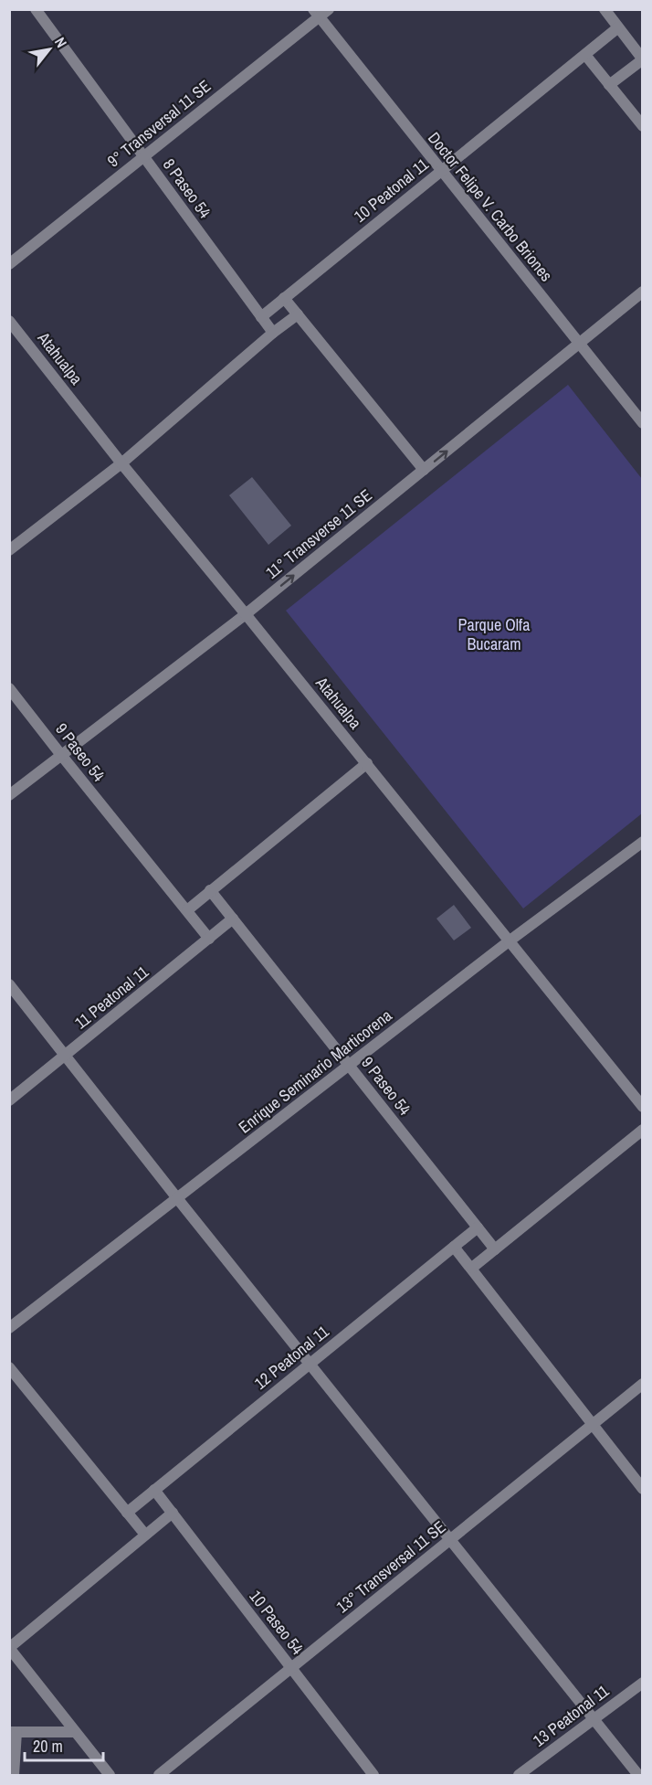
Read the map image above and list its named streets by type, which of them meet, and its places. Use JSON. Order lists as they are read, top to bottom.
{
  "streets": {
    "street": [
      "9° Transversal 11 SE",
      "8 Paseo 54",
      "10 Peatonal 11",
      "Doctor Felipe V. Carbo Briones",
      "Atahualpa",
      "11° Transverse 11 SE",
      "9 Paseo 54",
      "11 Peatonal 11",
      "Enrique Seminario Marticorena",
      "12 Peatonal 11",
      "13° Transversal 11 SE",
      "10 Paseo 54",
      "13 Peatonal 11"
    ]
  },
  "crossings": [
    ["9° Transversal 11 SE", "8 Paseo 54"],
    ["9° Transversal 11 SE", "Doctor Felipe V. Carbo Briones"],
    ["8 Paseo 54", "10 Peatonal 11"],
    ["10 Peatonal 11", "Doctor Felipe V. Carbo Briones"],
    ["Doctor Felipe V. Carbo Briones", "11° Transverse 11 SE"],
    ["Atahualpa", "11° Transverse 11 SE"],
    ["Atahualpa", "Enrique Seminario Marticorena"],
    ["11° Transverse 11 SE", "9 Paseo 54"],
    ["9 Paseo 54", "11 Peatonal 11"],
    ["9 Paseo 54", "Enrique Seminario Marticorena"],
    ["9 Paseo 54", "12 Peatonal 11"],
    ["12 Peatonal 11", "10 Paseo 54"],
    ["13° Transversal 11 SE", "10 Paseo 54"]
  ],
  "one_way": ["11° Transverse 11 SE"],
  "parks": ["Parque Olfa Bucaram"],
  "scale_bar": "20 m",
  "north": "top right"
}
